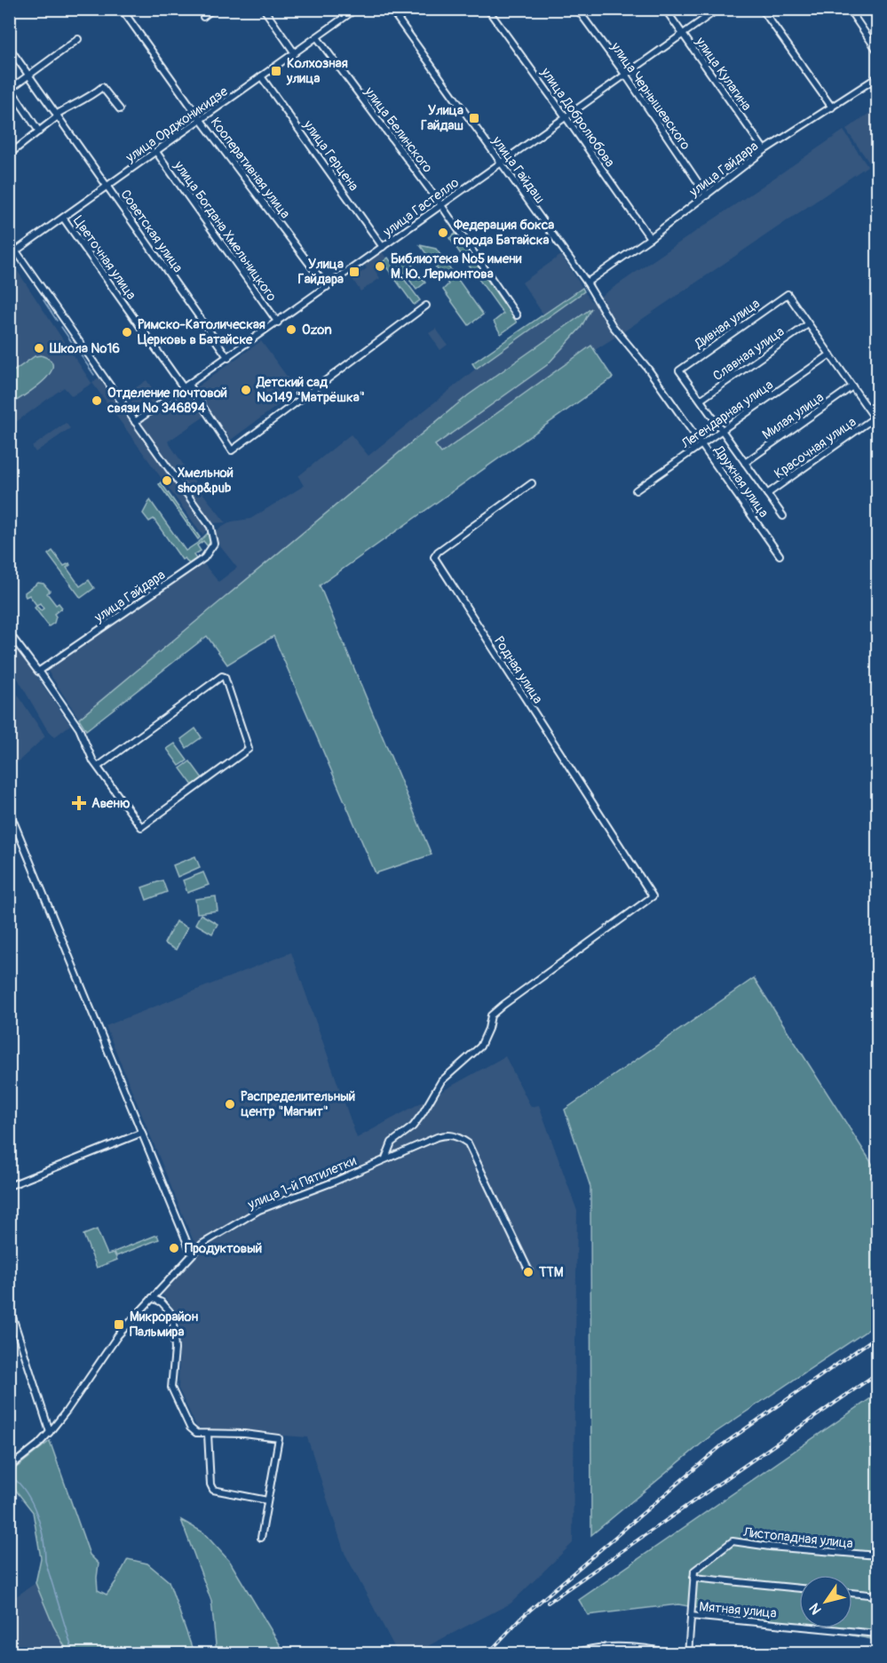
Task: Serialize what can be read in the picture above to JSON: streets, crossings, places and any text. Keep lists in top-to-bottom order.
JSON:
{
  "streets": {
    "street": [
      "улица Кулагина",
      "улица Чернышевского",
      "улица Добролюбова",
      "улица Орджоникидзе",
      "улица Белинского",
      "улица Герцена",
      "Кооперативная улица",
      "улица Гайдара",
      "улица Гайдаш",
      "улица Гастелло",
      "Советская улица",
      "улица Богдана Хмельницкого",
      "Цветочная улица",
      "Дивная улица",
      "Славная улица",
      "Легендарная улица",
      "Милая улица",
      "Красочная улица",
      "Дружная улица",
      "Родная улица",
      "улица 1-й Пятилетки",
      "Листопадная улица",
      "Мятная улица"
    ]
  },
  "crossings": [
    ["улица Кулагина", "улица Гайдара"],
    ["улица Кулагина", "улица Гастелло"],
    ["улица Чернышевского", "улица Гайдара"],
    ["улица Чернышевского", "улица Гастелло"],
    ["улица Добролюбова", "улица Гайдара"],
    ["улица Добролюбова", "улица Гастелло"],
    ["улица Орджоникидзе", "улица Белинского"],
    ["улица Орджоникидзе", "улица Герцена"],
    ["улица Орджоникидзе", "Кооперативная улица"],
    ["улица Орджоникидзе", "Советская улица"],
    ["улица Орджоникидзе", "улица Богдана Хмельницкого"],
    ["улица Орджоникидзе", "Цветочная улица"],
    ["улица Белинского", "улица Гастелло"],
    ["улица Герцена", "улица Гастелло"],
    ["Кооперативная улица", "улица Гастелло"],
    ["улица Гайдара", "улица Гайдаш"],
    ["улица Гайдара", "улица Гастелло"],
    ["улица Гайдаш", "улица Гастелло"],
    ["улица Гайдаш", "Дружная улица"],
    ["улица Гастелло", "Советская улица"],
    ["улица Гастелло", "улица Богдана Хмельницкого"],
    ["улица Гастелло", "Цветочная улица"],
    ["Дивная улица", "Славная улица"],
    ["Дивная улица", "Легендарная улица"],
    ["Дивная улица", "Красочная улица"],
    ["Легендарная улица", "Красочная улица"],
    ["Легендарная улица", "Дружная улица"],
    ["Милая улица", "Красочная улица"],
    ["Родная улица", "улица 1-й Пятилетки"]
  ],
  "places": {
    "transit": [
      "Колхозная улица",
      "Улица Гайдаш",
      "Улица Гайдара",
      "Микрорайон Пальмира"
    ],
    "other": [
      "Федерация бокса города Батайска",
      "Библиотека №5 имени М. Ю. Лермонтова",
      "Ozon",
      "Римско-Католическая Церковь в Батайске",
      "Школа №16",
      "Детский сад №149 \"Матрёшка\"",
      "Отделение почтовой связи № 346894",
      "Хмельной shop&pub",
      "Распределительный центр \"Магнит\"",
      "Продуктовый",
      "ТТМ"
    ],
    "health": ["Авеню"]
  },
  "north": "bottom left"
}
